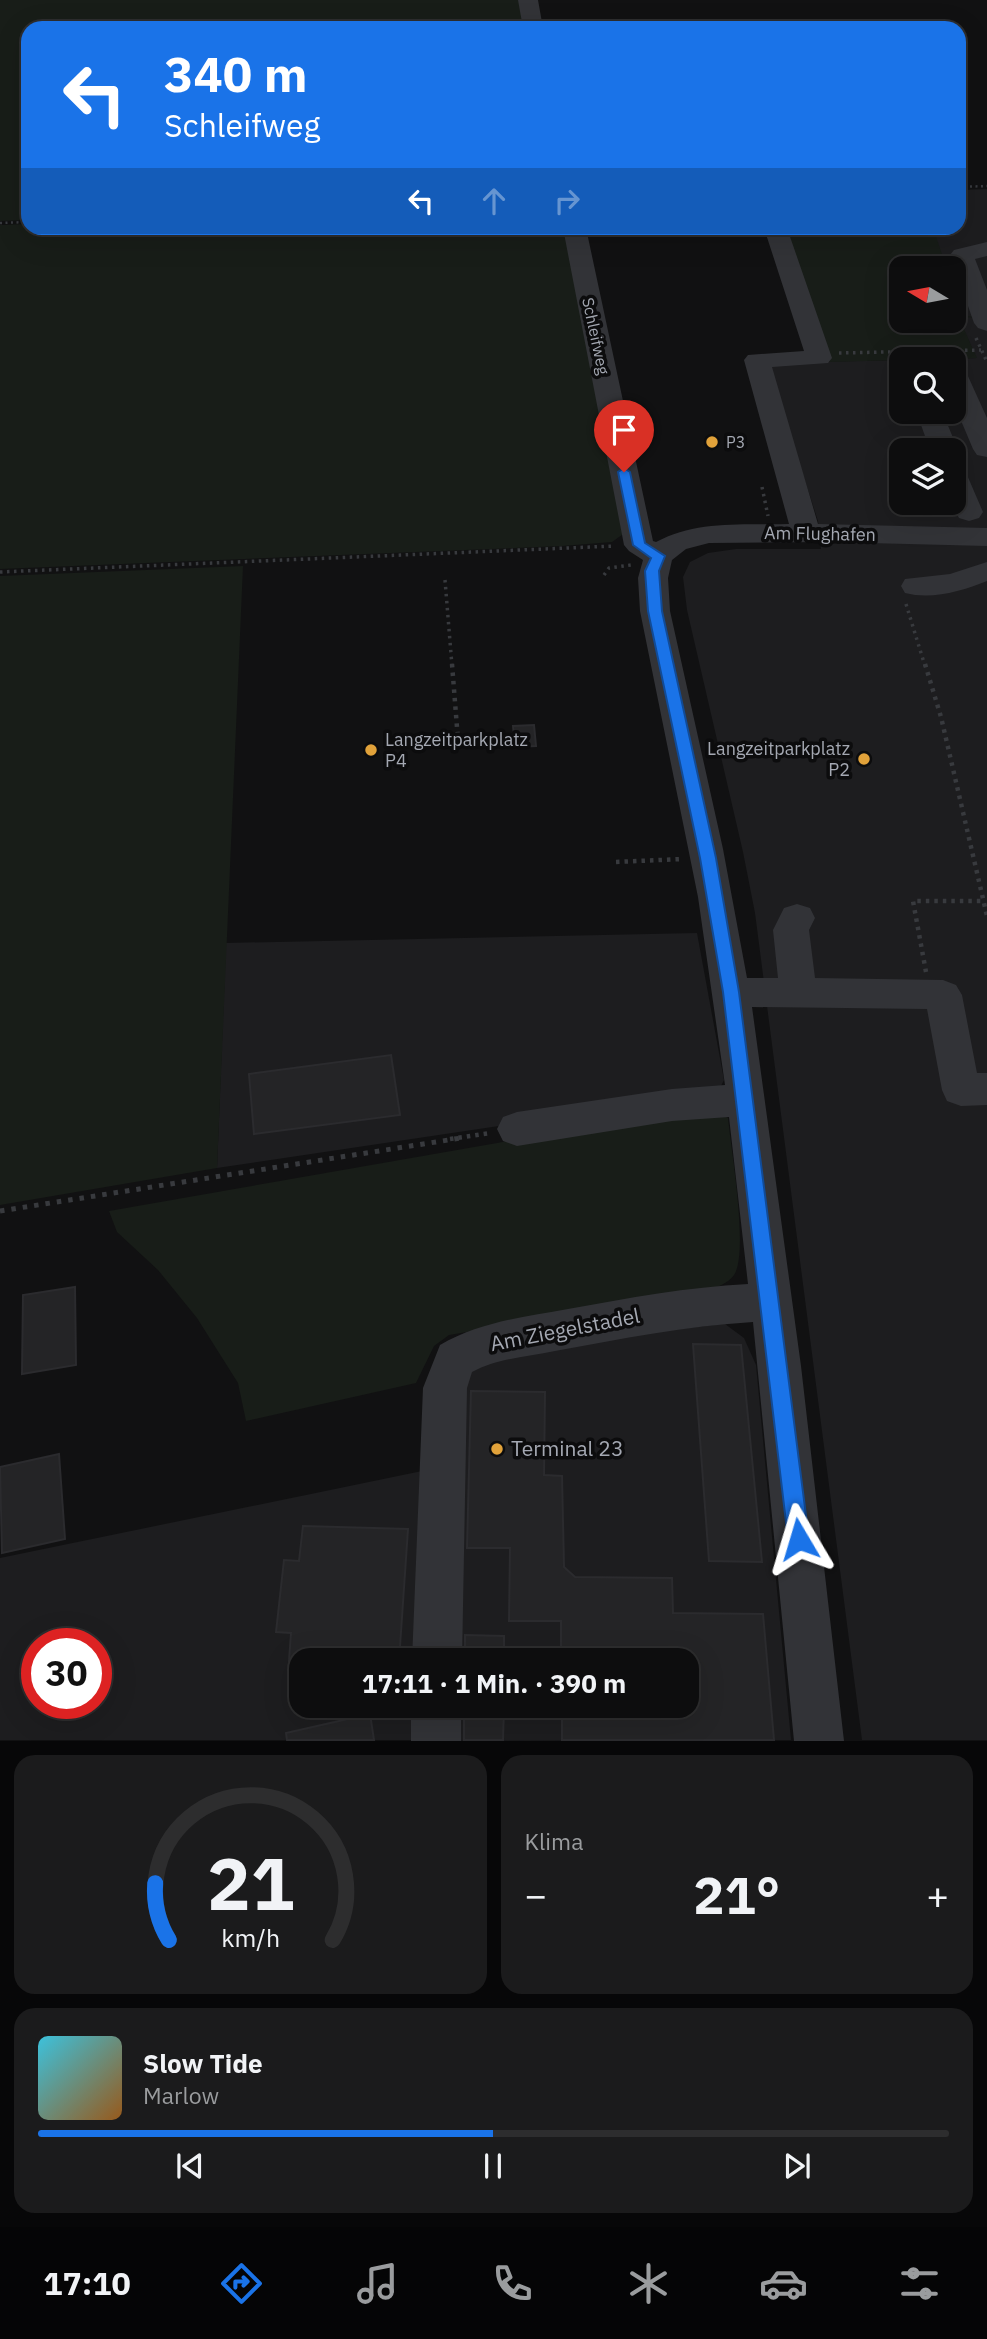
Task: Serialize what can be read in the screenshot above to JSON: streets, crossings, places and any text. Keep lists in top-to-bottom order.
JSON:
{
  "streets": {
    "street": ["Schleifweg", "Am Flughafen", "Am Ziegelstadel"]
  },
  "crossings": [
    ["Schleifweg", "Am Flughafen"]
  ],
  "places": [
    "P3",
    "Langzeitparkplatz P4",
    "Langzeitparkplatz P2",
    "Terminal 23"
  ],
  "north": "left",
  "page": {
    "turn": ["340 m", "Schleifweg"],
    "limit": "30",
    "trip": "17:11 · 1 Min. · 390 m",
    "tile": "Klima",
    "heat": ["−", "21°", "+"],
    "song": ["Slow Tide", "Marlow"],
    "tabs": "17:10",
    "gauge": ["21", "km/h"]
  }
}
